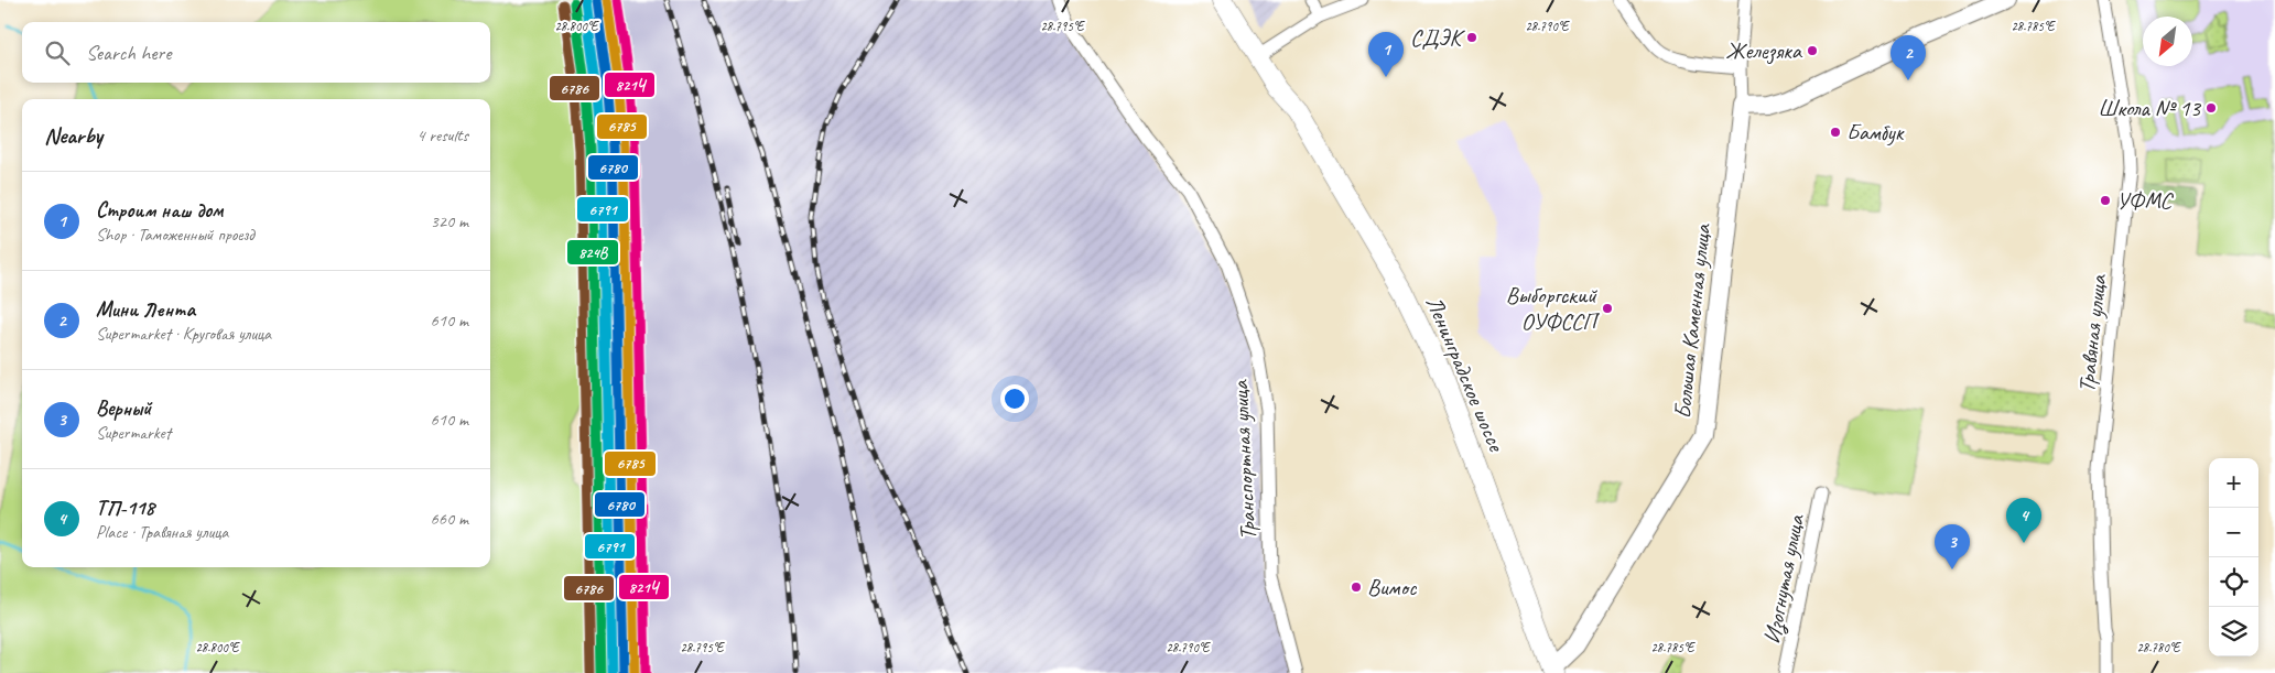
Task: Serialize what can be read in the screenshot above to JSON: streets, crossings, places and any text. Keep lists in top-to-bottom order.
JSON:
{
  "streets": {
    "main road": ["Ленинградское шоссе"],
    "street": [
      "Большая Каменная улица",
      "Травяная улица",
      "Транспортная улица",
      "Изогнутая улица"
    ]
  },
  "crossings": [
    ["Большая Каменная улица", "Ленинградское шоссе"]
  ],
  "places": [
    "СДЭК",
    "Железяка",
    "Школа № 13",
    "Бамбук",
    "УФМС",
    "Выборгский ОУФССП",
    "Вимос"
  ],
  "lines": [
    "transit line 6780",
    "transit line 6785",
    "transit line 821Ч",
    "transit line 6791",
    "transit line 824В",
    "transit line 6786"
  ],
  "north": "bottom left",
  "page": {
    "search": "Search here",
    "pins": [
      "1",
      "2",
      "4",
      "3"
    ],
    "heading": ["Nearby", "4 results"],
    "list": [
      {
        "mark": "1",
        "name": "Строим наш дом",
        "note": "Shop · Таможенный проезд",
        "value": "320 m"
      },
      {
        "mark": "2",
        "name": "Мини Лента",
        "note": "Supermarket · Круговая улица",
        "value": "610 m"
      },
      {
        "mark": "3",
        "name": "Верный",
        "note": "Supermarket",
        "value": "610 m"
      },
      {
        "mark": "4",
        "name": "ТП-118",
        "note": "Place · Травяная улица",
        "value": "660 m"
      }
    ],
    "map_buttons": ["+", "−"]
  },
  "coordinates": [
    "28.800°E",
    "28.795°E",
    "28.790°E",
    "28.785°E",
    "28.780°E"
  ]
}
